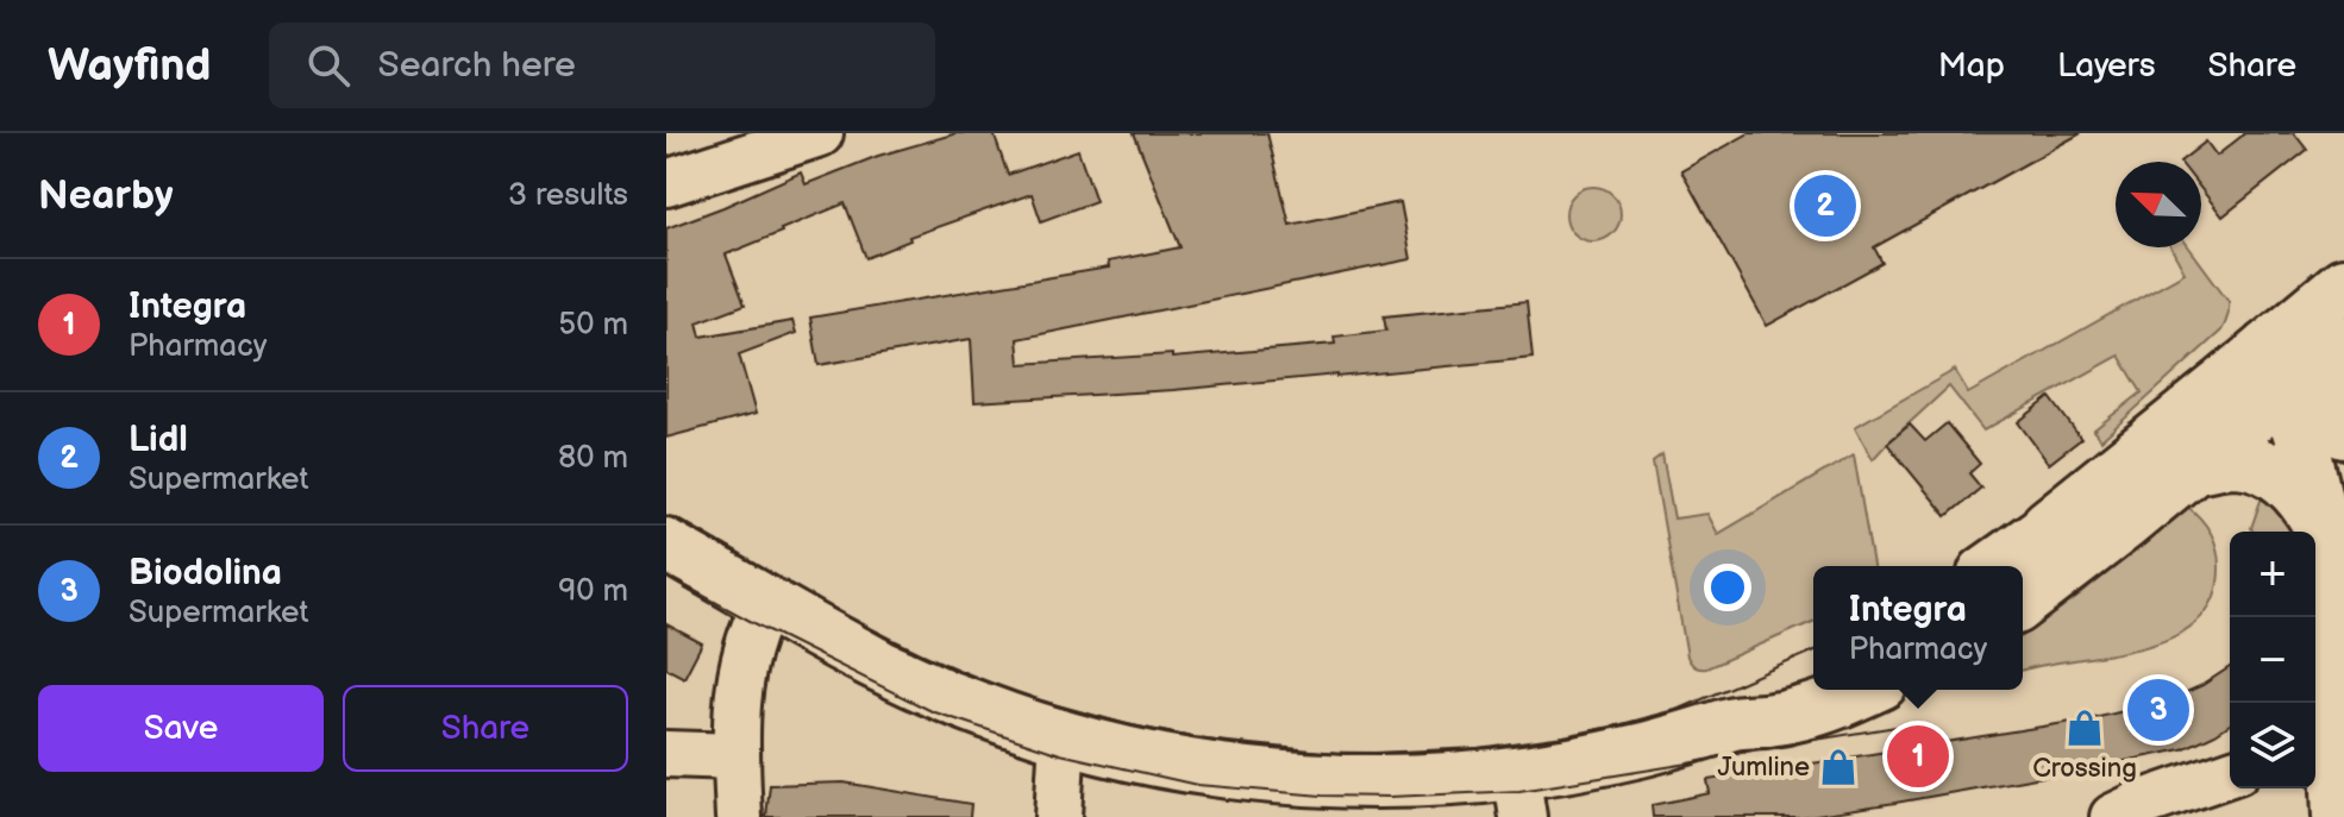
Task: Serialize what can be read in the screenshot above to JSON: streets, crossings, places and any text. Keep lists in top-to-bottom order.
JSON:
{
  "places": {
    "shop": ["Crossing", "Jumline"]
  },
  "north": "top left",
  "page": {
    "header": "Wayfind",
    "search": "Search here",
    "nav": ["Map", "Layers", "Share"],
    "heading": ["Nearby", "3 results"],
    "pins": ["2", "3", "1"],
    "list": [
      {
        "mark": "1",
        "name": "Integra",
        "note": "Pharmacy",
        "value": "50 m"
      },
      {
        "mark": "2",
        "name": "Lidl",
        "note": "Supermarket",
        "value": "80 m"
      },
      {
        "mark": "3",
        "name": "Biodolina",
        "note": "Supermarket",
        "value": "90 m"
      }
    ],
    "map_buttons": ["+", "−"],
    "popup": ["Integra", "Pharmacy"],
    "buttons": ["Save", "Share"]
  }
}
